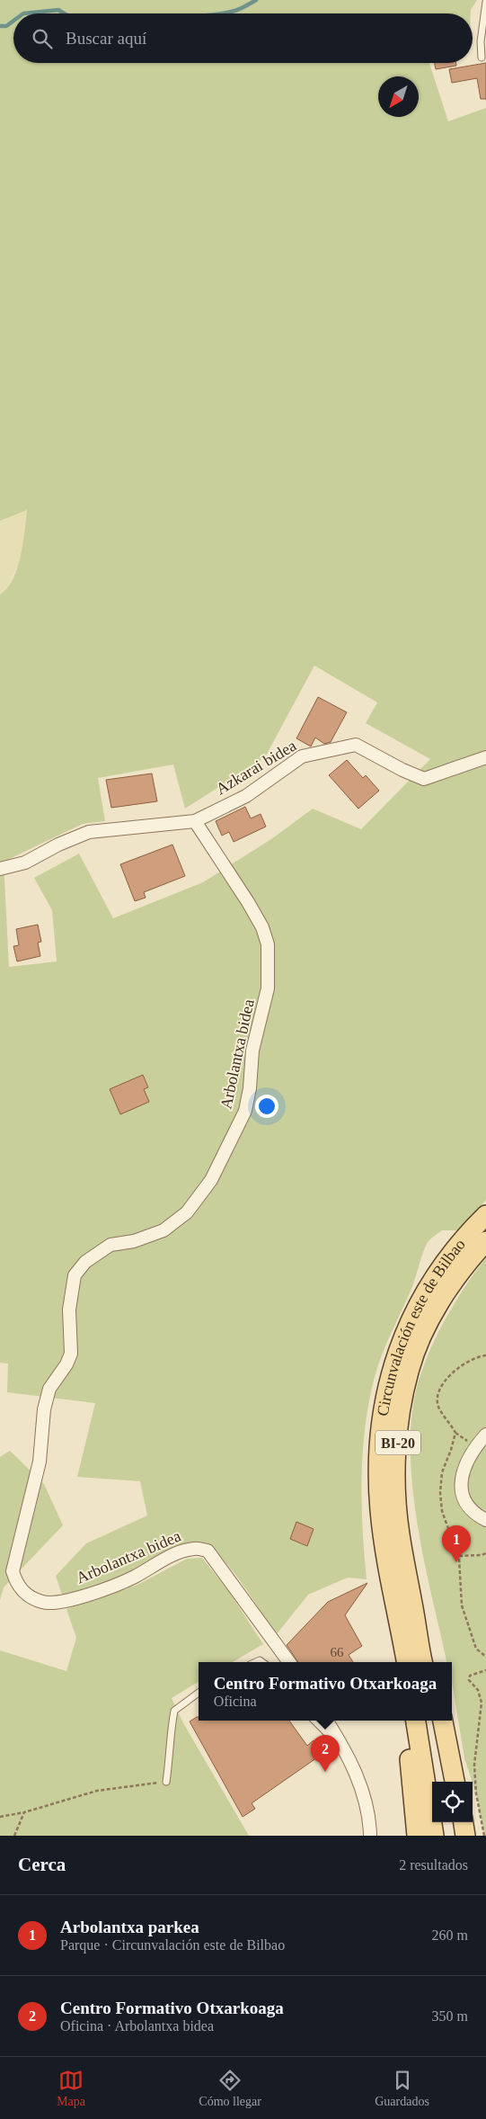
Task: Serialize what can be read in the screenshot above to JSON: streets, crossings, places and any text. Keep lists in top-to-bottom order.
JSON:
{
  "streets": {
    "main road": ["Circunvalación este de Bilbao", "BI-20"],
    "street": ["Azkarai bidea", "Arbolantxa bidea"]
  },
  "crossings": [
    ["Azkarai bidea", "Arbolantxa bidea"]
  ],
  "house_numbers": ["66"],
  "north": "bottom left",
  "page": {
    "search": "Buscar aquí",
    "pins": ["1", "2"],
    "popup": ["Centro Formativo Otxarkoaga", "Oficina"],
    "heading": ["Cerca", "2 resultados"],
    "list": [
      {
        "mark": "1",
        "name": "Arbolantxa parkea",
        "note": "Parque · Circunvalación este de Bilbao",
        "value": "260 m"
      },
      {
        "mark": "2",
        "name": "Centro Formativo Otxarkoaga",
        "note": "Oficina · Arbolantxa bidea",
        "value": "350 m"
      }
    ],
    "nav": ["Mapa", "Cómo llegar", "Guardados"]
  }
}
